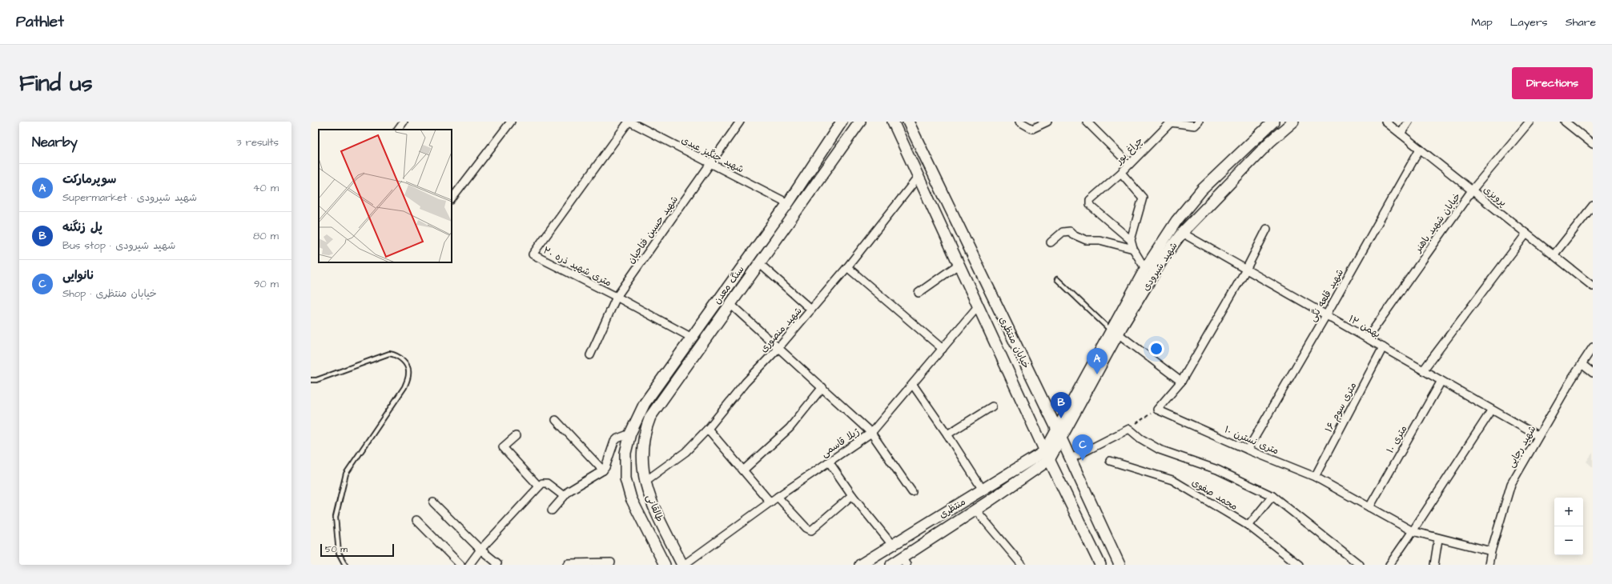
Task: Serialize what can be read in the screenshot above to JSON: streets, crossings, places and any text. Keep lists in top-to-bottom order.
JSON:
{
  "streets": {
    "main road": [
      "شهید شیرودی",
      "سنگ معدن",
      "خیابان منتظری",
      "طالقانی",
      "منتظری"
    ],
    "street": [
      "چراغ پور",
      "شهید چنگیز عبدی",
      "پرویزی",
      "خیابان شهید باهنر",
      "شهید حسین فتاحیان",
      "۲۰ متری شهید ذره",
      "شهید قلعه نگی",
      "۱۲ بهمن",
      "شهید منصوری",
      "۱۶ متری سوم",
      "۱۰ متری",
      "۱۰ متری نسترن",
      "ژیلا قاسمی",
      "شهید رجایی",
      "محمد صفوی"
    ]
  },
  "crossings": [
    ["شهید چنگیز عبدی", "شهید حسین فتاحیان"],
    ["شهید چنگیز عبدی", "۲۰ متری شهید ذره"],
    ["شهید چنگیز عبدی", "سنگ معدن"],
    ["پرویزی", "خیابان شهید باهنر"],
    ["پرویزی", "شهید قلعه نگی"],
    ["خیابان شهید باهنر", "۱۲ بهمن"],
    ["شهید حسین فتاحیان", "۲۰ متری شهید ذره"],
    ["۲۰ متری شهید ذره", "سنگ معدن"],
    ["شهید شیرودی", "۱۲ بهمن"],
    ["شهید شیرودی", "خیابان منتظری"],
    ["شهید شیرودی", "منتظری"],
    ["سنگ معدن", "طالقانی"],
    ["شهید قلعه نگی", "۱۲ بهمن"],
    ["شهید قلعه نگی", "۱۰ متری نسترن"],
    ["۱۲ بهمن", "۱۶ متری سوم"],
    ["۱۲ بهمن", "۱۰ متری"],
    ["۱۲ بهمن", "شهید رجایی"],
    ["شهید منصوری", "خیابان منتظری"],
    ["شهید منصوری", "طالقانی"],
    ["خیابان منتظری", "ژیلا قاسمی"],
    ["خیابان منتظری", "منتظری"],
    ["۱۶ متری سوم", "۱۰ متری نسترن"],
    ["۱۰ متری", "۱۰ متری نسترن"],
    ["۱۰ متری نسترن", "شهید رجایی"],
    ["ژیلا قاسمی", "طالقانی"]
  ],
  "scale_bar": "50 m",
  "page": {
    "header": "Pathlet",
    "nav": ["Map", "Layers", "Share"],
    "buttons": "Directions",
    "title": "Find us",
    "heading": ["Nearby", "3 results"],
    "list": [
      {
        "mark": "A",
        "name": "سوپرمارکت",
        "note": "Supermarket · شهید شیرودی",
        "value": "40 m"
      },
      {
        "mark": "B",
        "name": "پل زنگنه",
        "note": "Bus stop · شهید شیرودی",
        "value": "80 m"
      },
      {
        "mark": "C",
        "name": "نانوایی",
        "note": "Shop · خیابان منتظری",
        "value": "90 m"
      }
    ],
    "pins": ["A", "B", "C"],
    "map_buttons": ["+", "−"],
    "scale": "50 m"
  }
}
